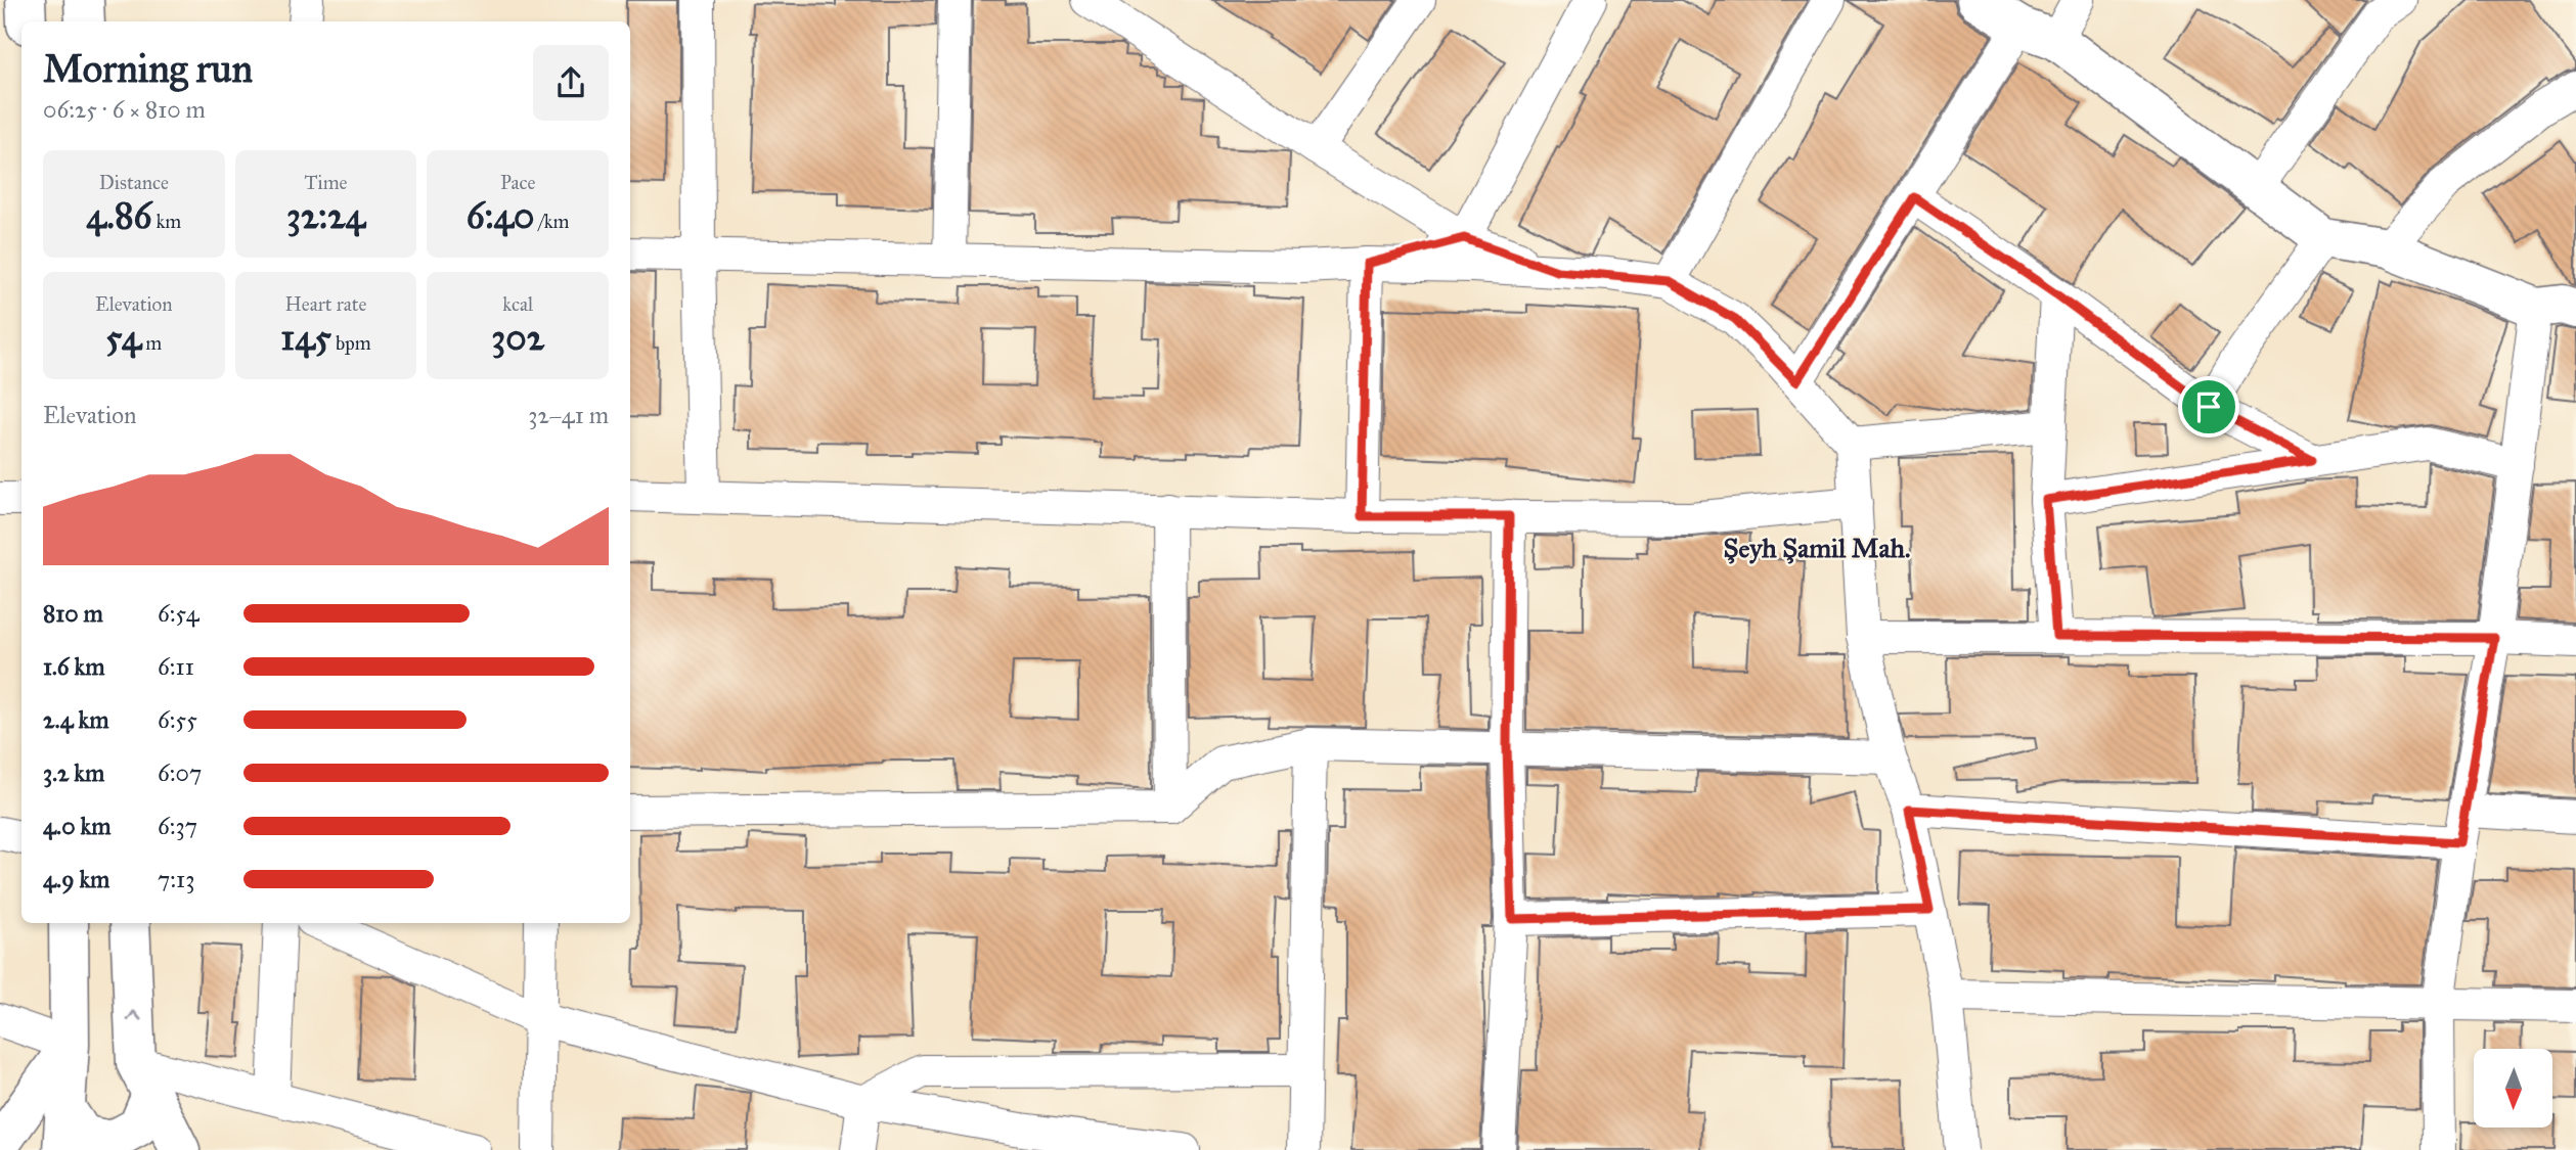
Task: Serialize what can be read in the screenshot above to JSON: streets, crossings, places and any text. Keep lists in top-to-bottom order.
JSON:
{
  "districts": ["Şeyh Şamil Mah."],
  "north": "bottom",
  "page": {
    "heading": ["Morning run", "06:25 · 6 × 810 m"],
    "stats": [
      ["Distance", "4.86 km"],
      ["Time", "32:24"],
      ["Pace", "6:40 /km"],
      ["Elevation", "54 m"],
      ["Heart rate", "145 bpm"],
      ["kcal", "302"]
    ],
    "chart": ["Elevation", "32–41 m"],
    "list": [
      {
        "name": "810 m",
        "note": "6:54"
      },
      {
        "name": "1.6 km",
        "note": "6:11"
      },
      {
        "name": "2.4 km",
        "note": "6:55"
      },
      {
        "name": "3.2 km",
        "note": "6:07"
      },
      {
        "name": "4.0 km",
        "note": "6:37"
      },
      {
        "name": "4.9 km",
        "note": "7:13"
      }
    ]
  }
}
